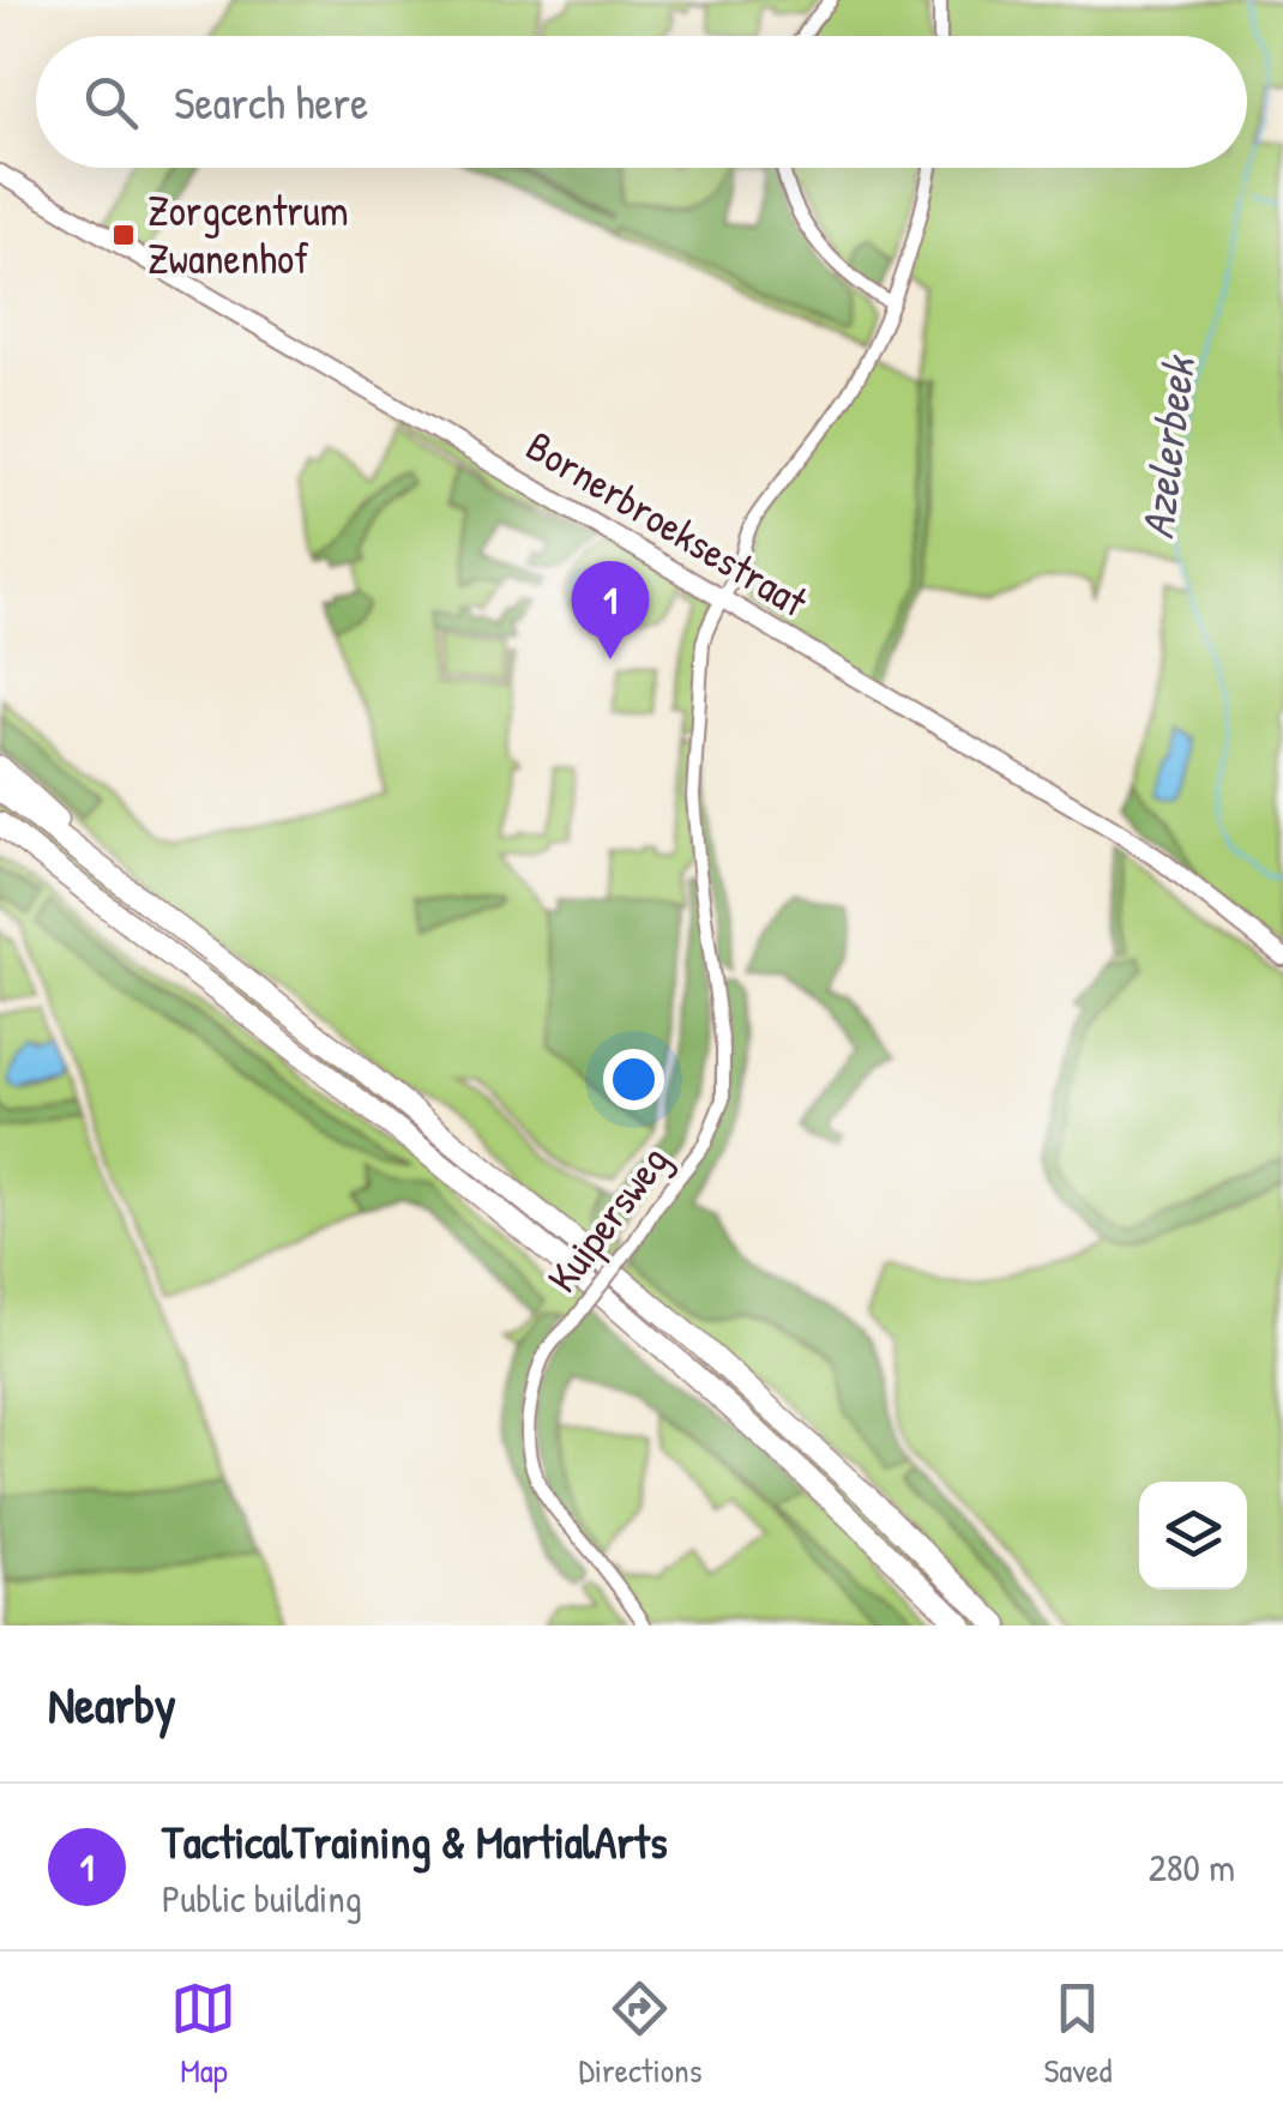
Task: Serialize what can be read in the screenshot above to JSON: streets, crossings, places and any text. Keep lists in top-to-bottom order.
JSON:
{
  "streets": {
    "main road": ["Bornerbroeksestraat"],
    "street": ["Kuipersweg"]
  },
  "crossings": [
    ["Bornerbroeksestraat", "Kuipersweg"]
  ],
  "water": ["Azelerbeek"],
  "places": {
    "transit": ["Zorgcentrum Zwanenhof"]
  },
  "page": {
    "search": "Search here",
    "pins": "1",
    "heading": "Nearby",
    "list": [
      {
        "mark": "1",
        "name": "TacticalTraining & MartialArts",
        "note": "Public building",
        "value": "280 m"
      }
    ],
    "nav": ["Map", "Directions", "Saved"]
  }
}
